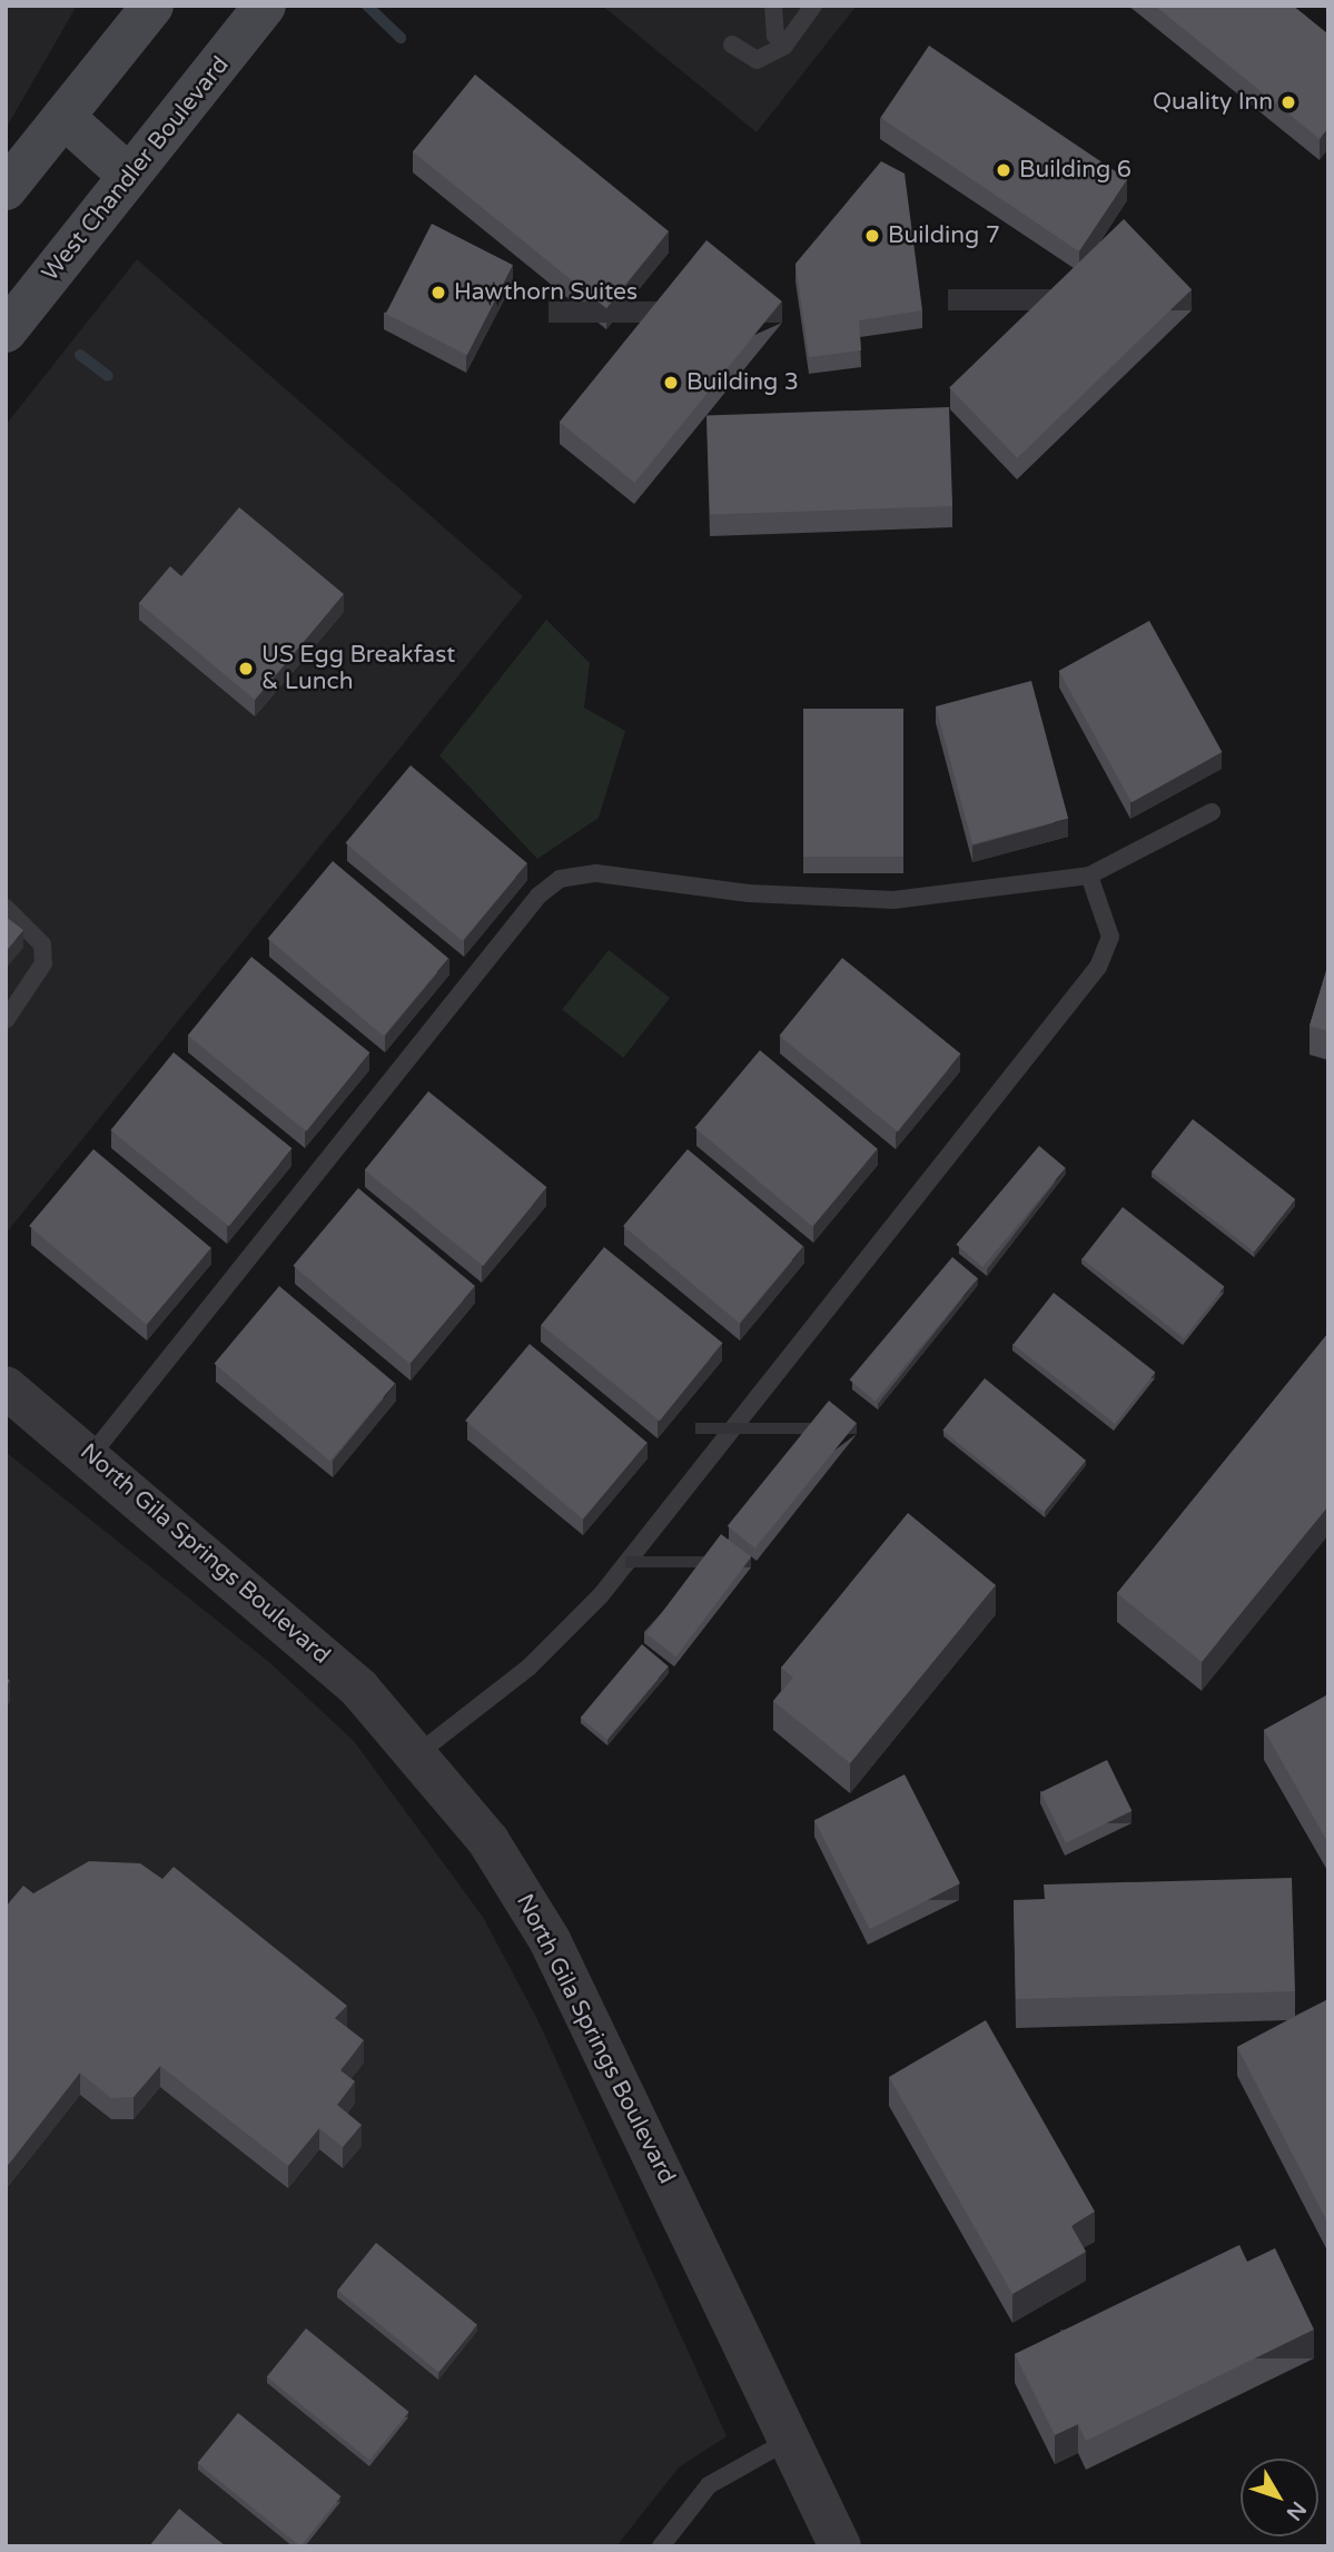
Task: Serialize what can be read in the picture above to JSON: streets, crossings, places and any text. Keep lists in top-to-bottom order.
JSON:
{
  "streets": {
    "main road": ["West Chandler Boulevard"],
    "street": ["North Gila Springs Boulevard"]
  },
  "places": [
    "Quality Inn",
    "Building 6",
    "Building 7",
    "Hawthorn Suites",
    "Building 3",
    "US Egg Breakfast & Lunch"
  ],
  "north": "bottom right"
}
